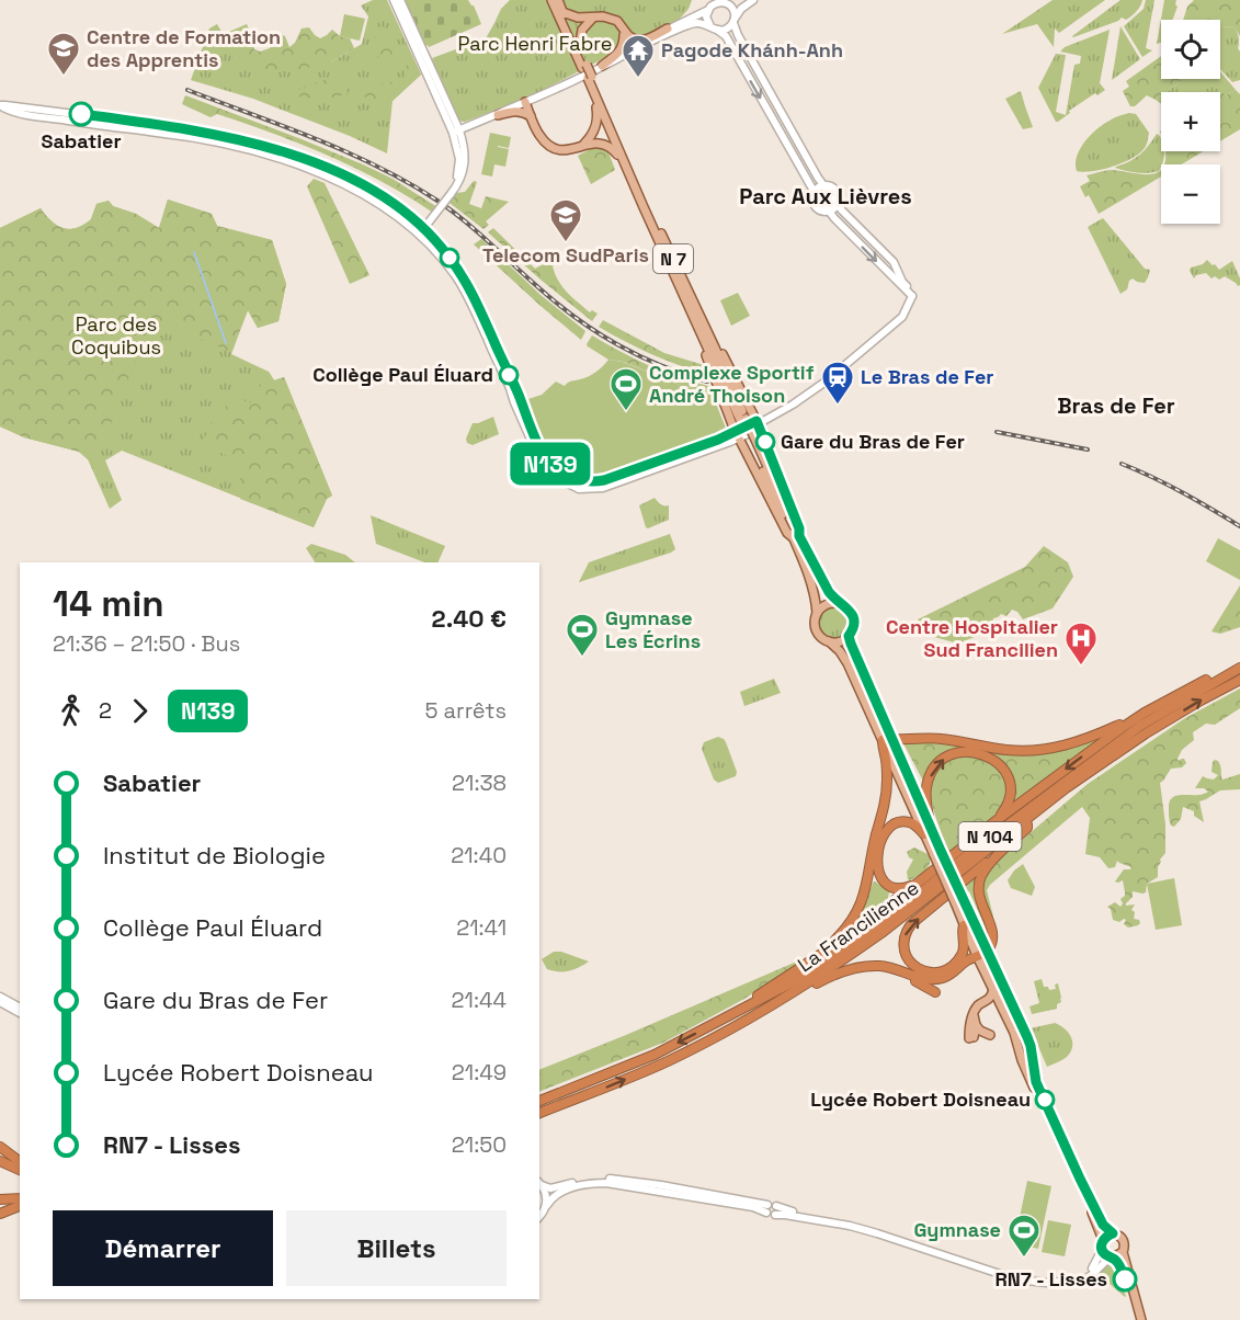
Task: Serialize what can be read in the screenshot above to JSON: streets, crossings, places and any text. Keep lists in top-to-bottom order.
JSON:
{
  "streets": {
    "highway": ["N 104", "La Francilienne"],
    "main road": ["N 7"]
  },
  "districts": ["Parc Aux Lièvres", "Bras de Fer"],
  "parks": ["Parc Henri Fabre", "Parc des Coquibus"],
  "places": {
    "school or university": ["Centre de Formation des Apprentis", "Telecom SudParis"],
    "temple": ["Pagode Khánh-Anh"],
    "other": [
      "Sabatier",
      "Collège Paul Éluard",
      "Gare du Bras de Fer",
      "Lycée Robert Doisneau",
      "RN7 - Lisses"
    ],
    "station": ["Le Bras de Fer"],
    "sports": ["Complexe Sportif André Thoison", "Gymnase Les Écrins", "Gymnase"],
    "hospital": ["Centre Hospitalier Sud Francilien"]
  },
  "lines": ["bus line N139"],
  "page": {
    "on_map": "N139",
    "map_buttons": ["+", "−"],
    "heading": ["14 min", "21:36 – 21:50 · Bus", "2.40 €"],
    "legs": ["2", "N139", "5 arrêts"],
    "list": [
      {
        "name": "Sabatier",
        "value": "21:38"
      },
      {
        "name": "Institut de Biologie",
        "value": "21:40"
      },
      {
        "name": "Collège Paul Éluard",
        "value": "21:41"
      },
      {
        "name": "Gare du Bras de Fer",
        "value": "21:44"
      },
      {
        "name": "Lycée Robert Doisneau",
        "value": "21:49"
      },
      {
        "name": "RN7 - Lisses",
        "value": "21:50"
      }
    ],
    "buttons": ["Démarrer", "Billets"]
  }
}
